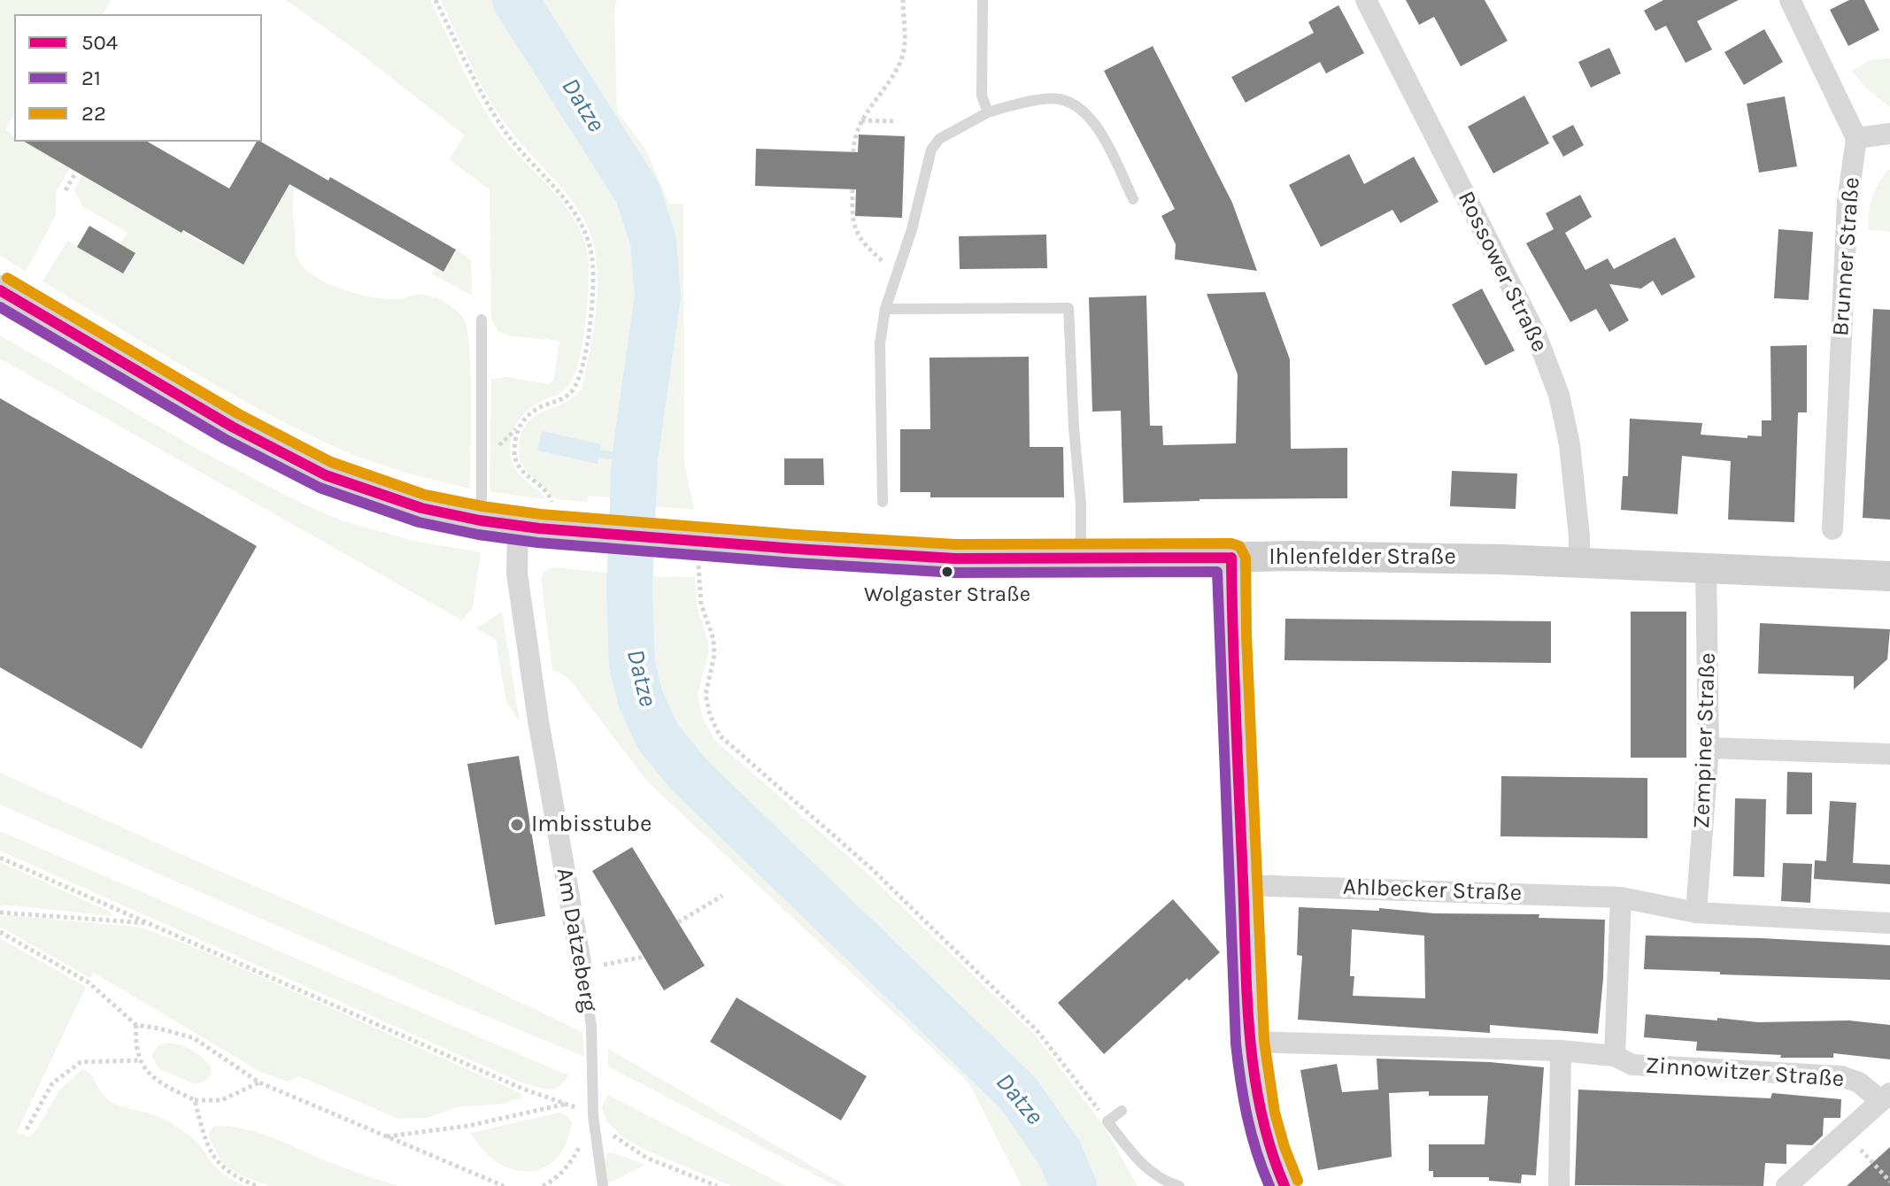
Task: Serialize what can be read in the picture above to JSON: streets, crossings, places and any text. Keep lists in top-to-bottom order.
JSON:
{
  "streets": {
    "main road": ["Ihlenfelder Straße"],
    "street": [
      "Brunner Straße",
      "Rossower Straße",
      "Zempiner Straße",
      "Ahlbecker Straße",
      "Am Datzeberg",
      "Zinnowitzer Straße"
    ]
  },
  "crossings": [
    ["Rossower Straße", "Ihlenfelder Straße"],
    ["Ihlenfelder Straße", "Zempiner Straße"],
    ["Ihlenfelder Straße", "Am Datzeberg"],
    ["Zempiner Straße", "Ahlbecker Straße"]
  ],
  "water": ["Datze"],
  "places": ["Wolgaster Straße", "Imbisstube"],
  "lines": ["transit line 22", "transit line 504", "transit line 21"],
  "legend": ["504", "21", "22"]
}
